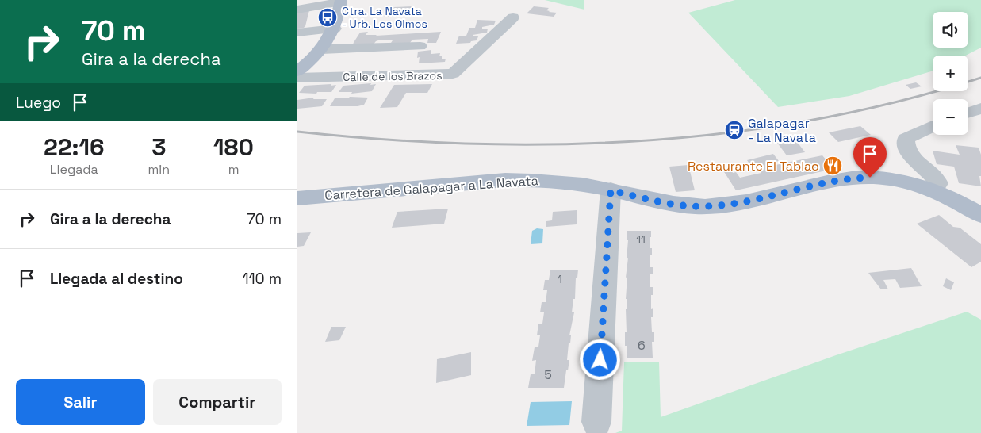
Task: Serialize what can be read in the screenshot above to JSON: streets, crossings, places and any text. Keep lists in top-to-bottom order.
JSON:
{
  "streets": {
    "main road": ["Carretera de Galapagar a La Navata"],
    "street": ["Calle de los Brazos"]
  },
  "places": {
    "bus stop": ["Ctra. La Navata - Urb. Los Olmos"],
    "station": ["Galapagar - La Navata"],
    "restaurant": ["Restaurante El Tablao"]
  },
  "house_numbers": [
    "11",
    "1",
    "6",
    "5"
  ],
  "page": {
    "turn": ["70 m", "Gira a la derecha"],
    "map_buttons": ["+", "−"],
    "then": "Luego",
    "eta": [
      "22:16",
      "Llegada",
      "3",
      "min",
      "180",
      "m"
    ],
    "list": [
      {
        "name": "Gira a la derecha",
        "value": "70 m"
      },
      {
        "name": "Llegada al destino",
        "value": "110 m"
      }
    ],
    "buttons": ["Salir", "Compartir"]
  }
}
